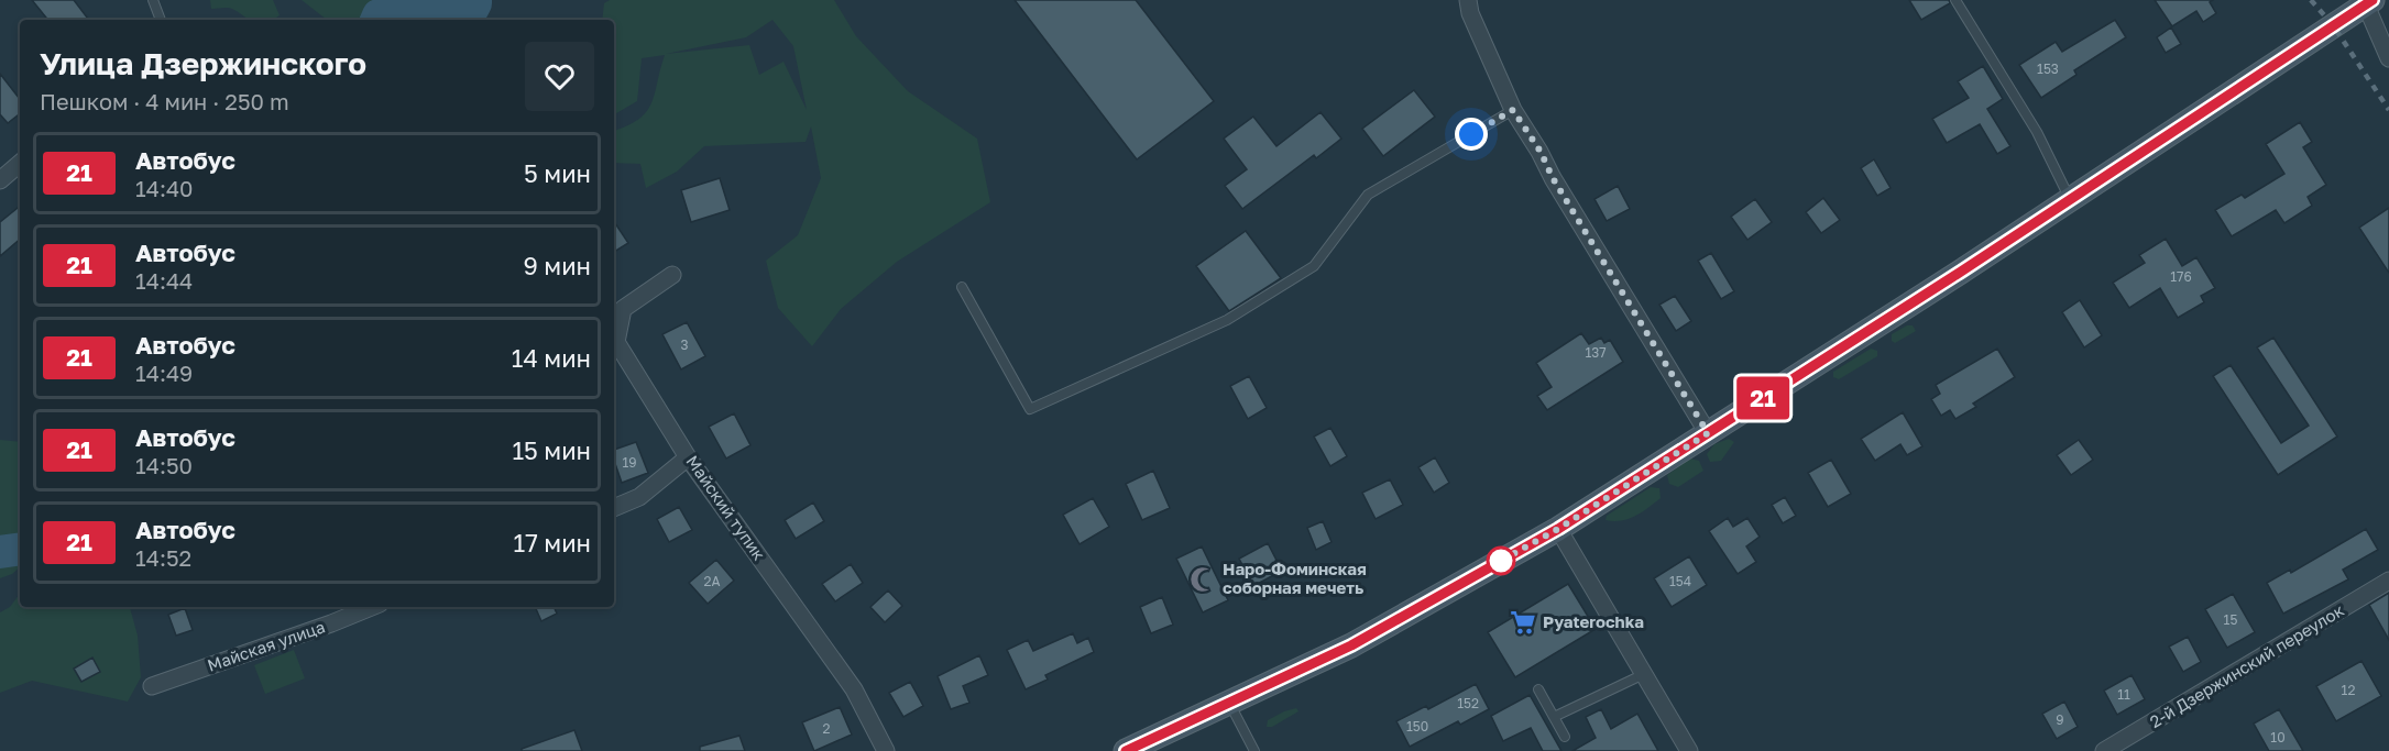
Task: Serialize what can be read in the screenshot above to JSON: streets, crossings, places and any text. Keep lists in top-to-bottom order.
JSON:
{
  "streets": {
    "street": ["Майский тупик", "Майская улица", "2-й Дзержинский переулок"]
  },
  "places": {
    "mosque": ["Наро-Фоминская соборная мечеть"],
    "supermarket": ["Pyaterochka"]
  },
  "lines": ["bus line 21"],
  "house_numbers": [
    "153",
    "176",
    "3",
    "137",
    "19",
    "2А",
    "154",
    "15",
    "12",
    "11",
    "152",
    "9",
    "150",
    "2",
    "10"
  ],
  "page": {
    "on_map": "21",
    "heading": ["Улица Дзержинского", "Пешком · 4 мин · 250 m"],
    "list": [
      {
        "mark": "21",
        "name": "Автобус",
        "note": "14:40",
        "value": "5 мин"
      },
      {
        "mark": "21",
        "name": "Автобус",
        "note": "14:44",
        "value": "9 мин"
      },
      {
        "mark": "21",
        "name": "Автобус",
        "note": "14:49",
        "value": "14 мин"
      },
      {
        "mark": "21",
        "name": "Автобус",
        "note": "14:50",
        "value": "15 мин"
      },
      {
        "mark": "21",
        "name": "Автобус",
        "note": "14:52",
        "value": "17 мин"
      }
    ]
  }
}
